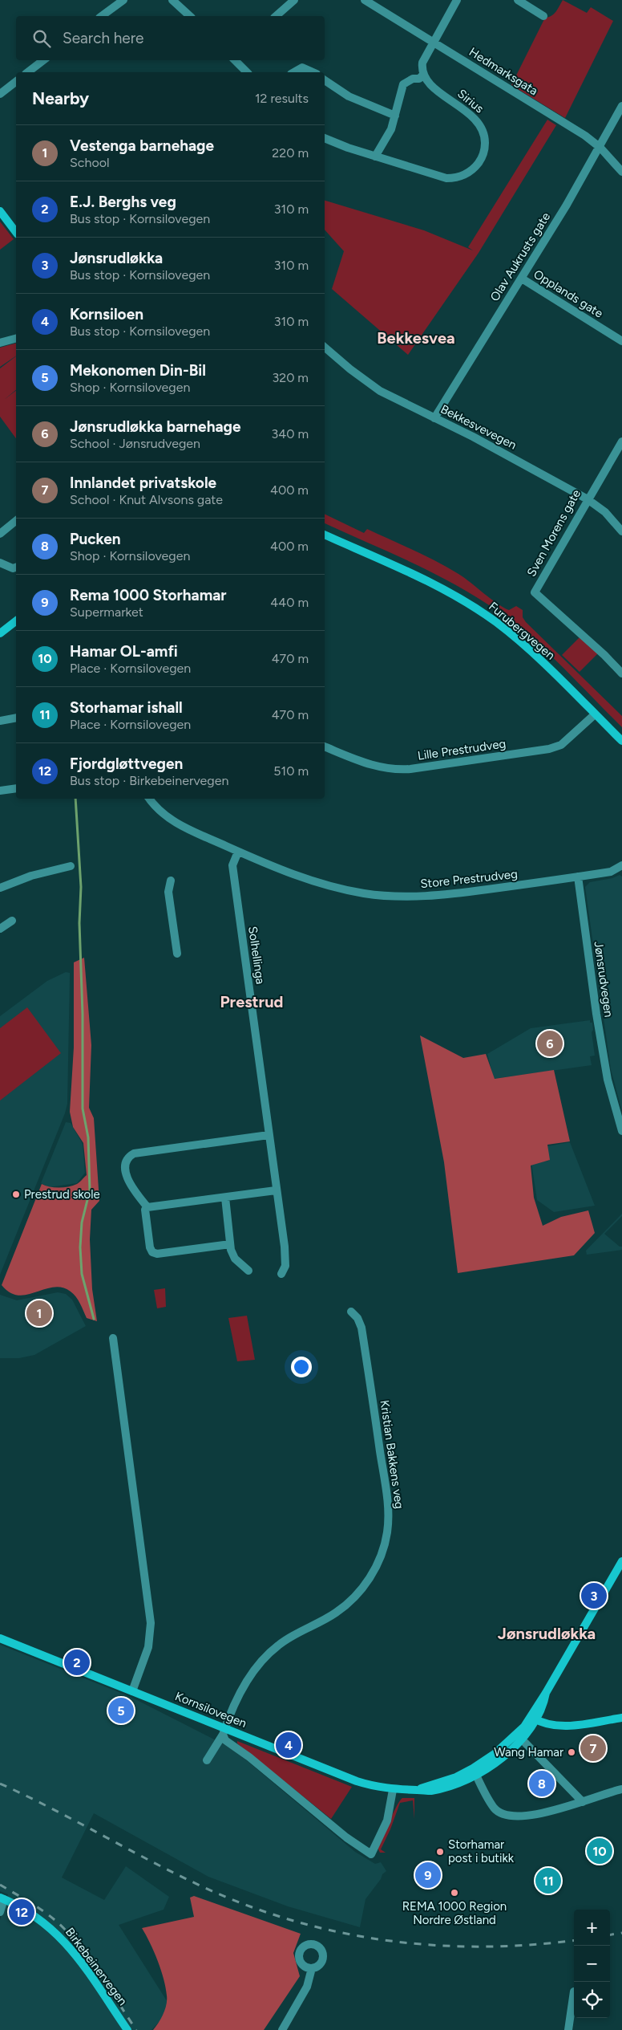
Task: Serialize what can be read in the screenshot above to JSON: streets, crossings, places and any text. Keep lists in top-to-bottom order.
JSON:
{
  "streets": {
    "main road": ["Furubergvegen", "Kornsilovegen", "Birkebeinervegen"],
    "street": [
      "Hedmarksgata",
      "Sirius",
      "Olav Aukrusts gate",
      "Opplands gate",
      "Bekkesvevegen",
      "Sven Morens gate",
      "Lille Prestrudveg",
      "Store Prestrudveg",
      "Solhellinga",
      "Jønsrudvegen",
      "Kristian Bakkens veg"
    ]
  },
  "crossings": [
    ["Hedmarksgata", "Olav Aukrusts gate"],
    ["Olav Aukrusts gate", "Opplands gate"],
    ["Olav Aukrusts gate", "Bekkesvevegen"],
    ["Bekkesvevegen", "Sven Morens gate"],
    ["Furubergvegen", "Lille Prestrudveg"],
    ["Store Prestrudveg", "Solhellinga"],
    ["Store Prestrudveg", "Jønsrudvegen"],
    ["Kristian Bakkens veg", "Kornsilovegen"]
  ],
  "districts": ["Bekkesvea", "Prestrud", "Jønsrudløkka"],
  "places": [
    "Prestrud skole",
    "Wang Hamar",
    "Storhamar post i butikk",
    "REMA 1000 Region Nordre Østland"
  ],
  "page": {
    "search": "Search here",
    "heading": ["Nearby", "12 results"],
    "list": [
      {
        "mark": "1",
        "name": "Vestenga barnehage",
        "note": "School",
        "value": "220 m"
      },
      {
        "mark": "2",
        "name": "E.J. Berghs veg",
        "note": "Bus stop · Kornsilovegen",
        "value": "310 m"
      },
      {
        "mark": "3",
        "name": "Jønsrudløkka",
        "note": "Bus stop · Kornsilovegen",
        "value": "310 m"
      },
      {
        "mark": "4",
        "name": "Kornsiloen",
        "note": "Bus stop · Kornsilovegen",
        "value": "310 m"
      },
      {
        "mark": "5",
        "name": "Mekonomen Din-Bil",
        "note": "Shop · Kornsilovegen",
        "value": "320 m"
      },
      {
        "mark": "6",
        "name": "Jønsrudløkka barnehage",
        "note": "School · Jønsrudvegen",
        "value": "340 m"
      },
      {
        "mark": "7",
        "name": "Innlandet privatskole",
        "note": "School · Knut Alvsons gate",
        "value": "400 m"
      },
      {
        "mark": "8",
        "name": "Pucken",
        "note": "Shop · Kornsilovegen",
        "value": "400 m"
      },
      {
        "mark": "9",
        "name": "Rema 1000 Storhamar",
        "note": "Supermarket",
        "value": "440 m"
      },
      {
        "mark": "10",
        "name": "Hamar OL-amfi",
        "note": "Place · Kornsilovegen",
        "value": "470 m"
      },
      {
        "mark": "11",
        "name": "Storhamar ishall",
        "note": "Place · Kornsilovegen",
        "value": "470 m"
      },
      {
        "mark": "12",
        "name": "Fjordgløttvegen",
        "note": "Bus stop · Birkebeinervegen",
        "value": "510 m"
      }
    ],
    "pins": [
      "6",
      "1",
      "3",
      "2",
      "5",
      "4",
      "7",
      "8",
      "10",
      "9",
      "11",
      "12"
    ],
    "map_buttons": ["+", "−"]
  }
}
